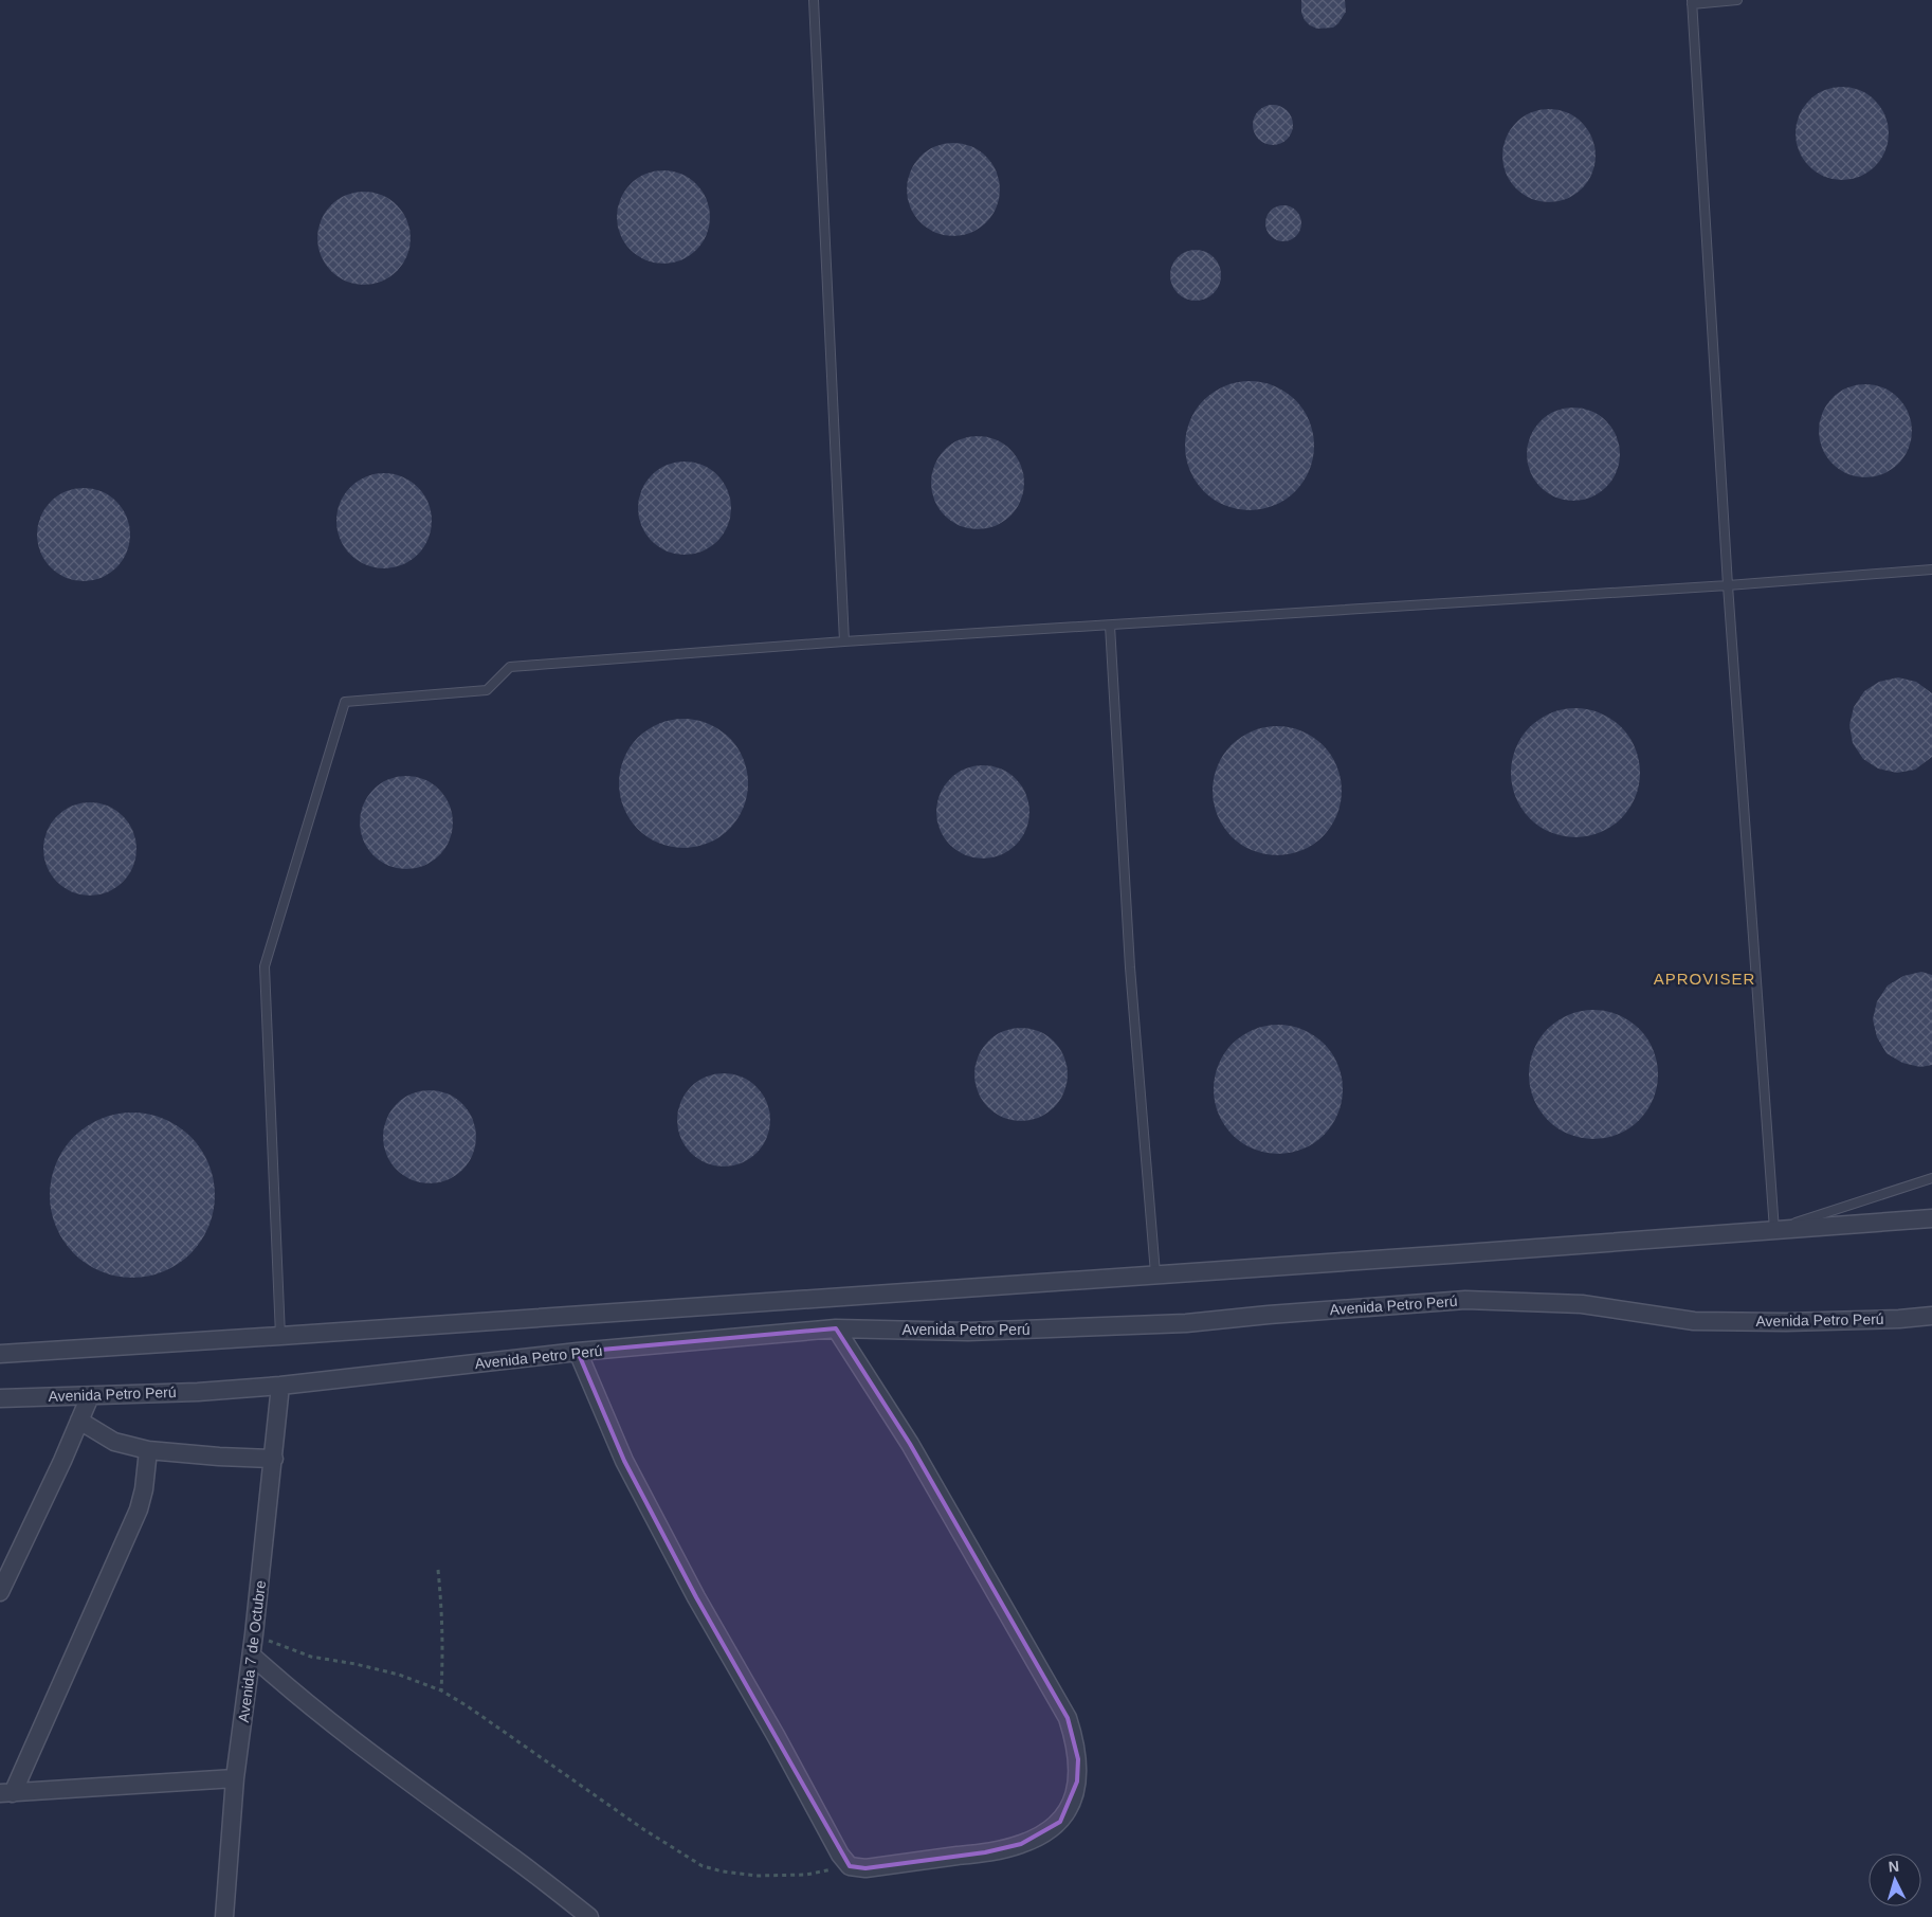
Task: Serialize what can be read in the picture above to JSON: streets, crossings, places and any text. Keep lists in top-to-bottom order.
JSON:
{
  "streets": {
    "street": ["Avenida Petro Perú", "Avenida 7 de Octubre"]
  },
  "crossings": [
    ["Avenida Petro Perú", "Avenida 7 de Octubre"]
  ],
  "districts": ["APROVISER"],
  "north": "top"
}
